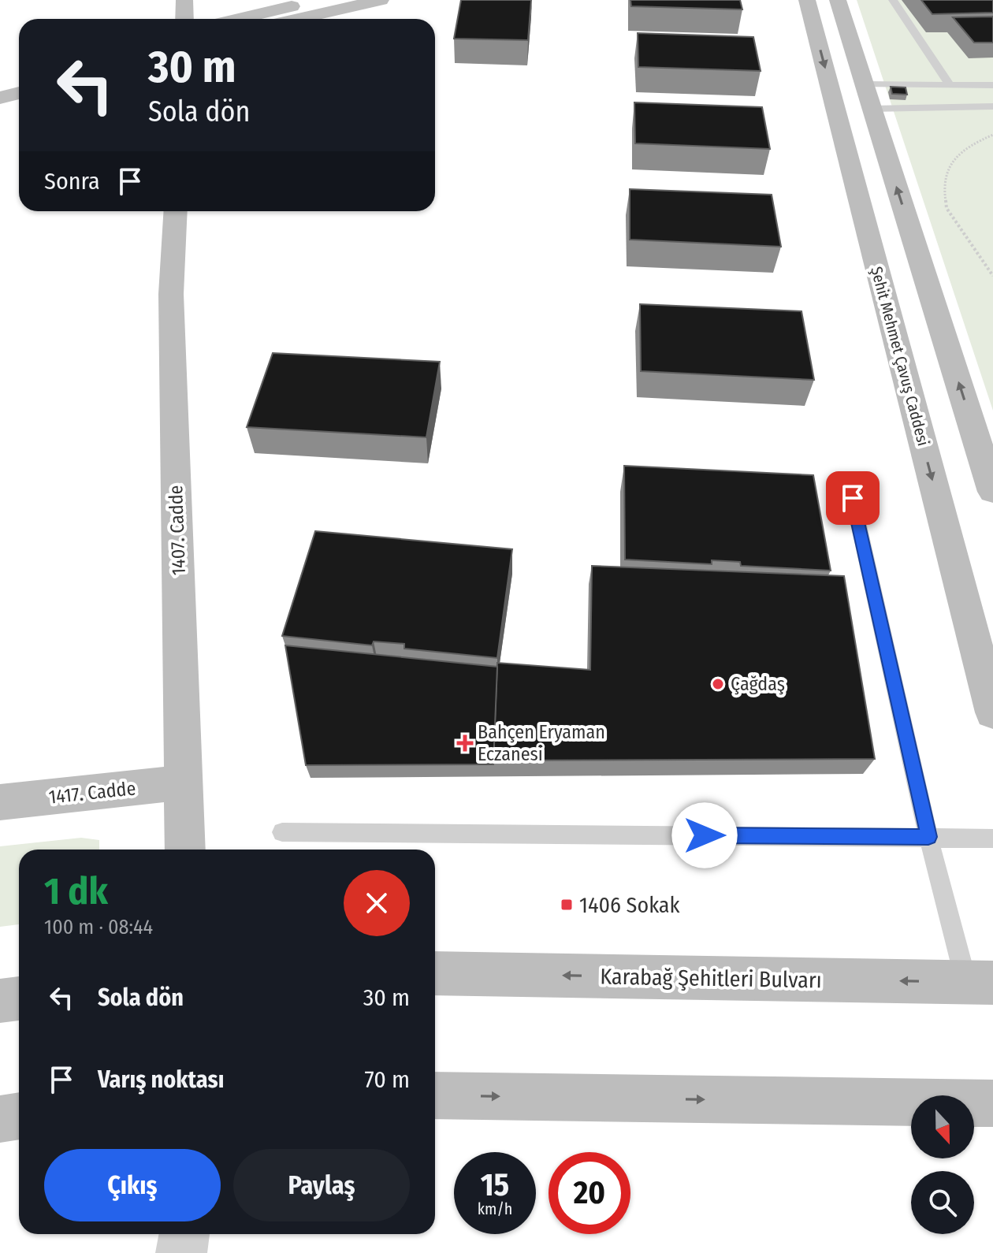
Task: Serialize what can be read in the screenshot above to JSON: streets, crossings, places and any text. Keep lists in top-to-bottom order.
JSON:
{
  "streets": {
    "main road": [
      "Şehit Mehmet Çavuş Caddesi",
      "1407. Cadde",
      "1417. Cadde",
      "Karabağ Şehitleri Bulvarı"
    ]
  },
  "crossings": [
    ["1407. Cadde", "1417. Cadde"]
  ],
  "places": {
    "other": ["Çağdaş"],
    "health": ["Bahçen Eryaman Eczanesi"],
    "transit": ["1406 Sokak"]
  },
  "north": "bottom",
  "page": {
    "turn": ["30 m", "Sola dön"],
    "then": "Sonra",
    "heading": ["1 dk", "100 m · 08:44"],
    "list": [
      {
        "name": "Sola dön",
        "value": "30 m"
      },
      {
        "name": "Varış noktası",
        "value": "70 m"
      }
    ],
    "buttons": ["Çıkış", "Paylaş"],
    "speed": "15 km/h",
    "limit": "20"
  }
}
